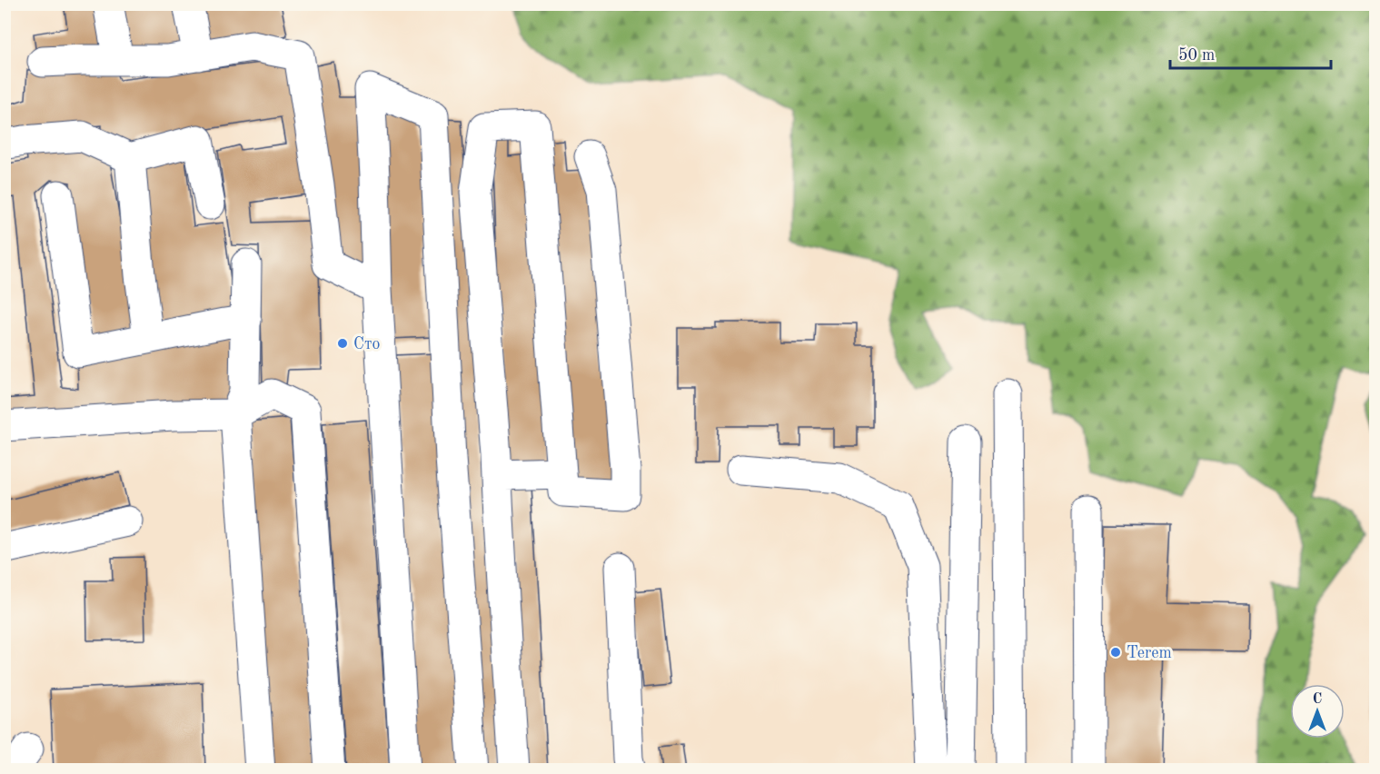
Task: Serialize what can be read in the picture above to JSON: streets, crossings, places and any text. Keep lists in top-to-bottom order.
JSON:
{
  "places": ["Сто", "Terem"],
  "scale_bar": "50 m",
  "north": "top"
}
